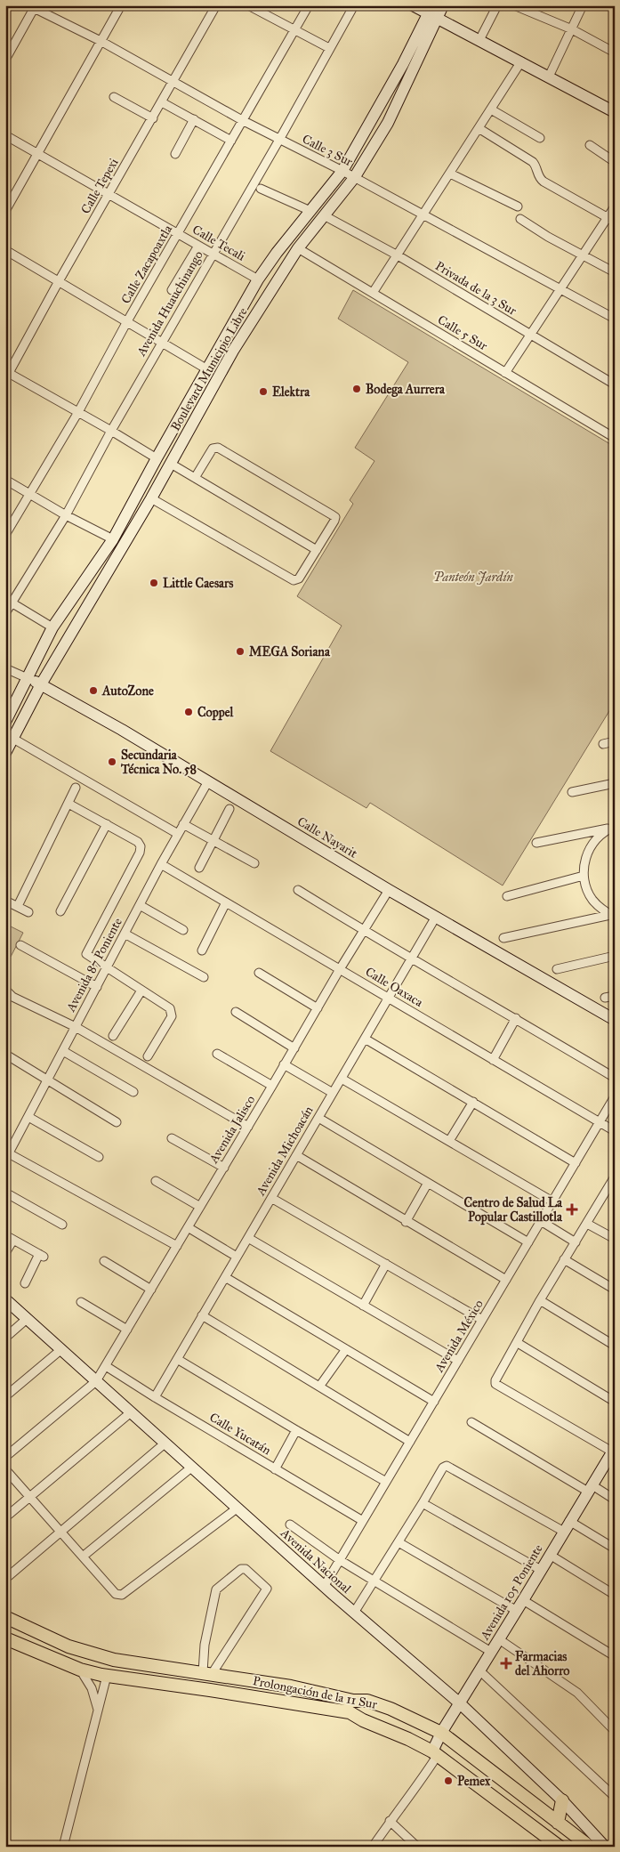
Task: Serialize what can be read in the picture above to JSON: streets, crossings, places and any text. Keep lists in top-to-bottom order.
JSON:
{
  "streets": {
    "main road": [
      "Boulevard Municipio Libre",
      "Calle Nayarit",
      "Avenida Nacional",
      "Avenida 105 Poniente",
      "Prolongación de la 11 Sur"
    ],
    "street": [
      "Calle 3 Sur",
      "Calle Tepexi",
      "Calle Tecali",
      "Calle Zacapoaxtla",
      "Privada de la 3 Sur",
      "Avenida Huauchinango",
      "Calle 5 Sur",
      "Avenida 87 Poniente",
      "Calle Oaxaca",
      "Avenida Jalisco",
      "Avenida Michoacán",
      "Avenida México",
      "Calle Yucatán"
    ]
  },
  "crossings": [
    ["Calle 3 Sur", "Calle Tepexi"],
    ["Calle 3 Sur", "Calle Zacapoaxtla"],
    ["Calle 3 Sur", "Avenida Huauchinango"],
    ["Calle 3 Sur", "Boulevard Municipio Libre"],
    ["Calle Tepexi", "Calle Tecali"],
    ["Calle Tecali", "Calle Zacapoaxtla"],
    ["Calle Tecali", "Avenida Huauchinango"],
    ["Calle Tecali", "Boulevard Municipio Libre"],
    ["Privada de la 3 Sur", "Boulevard Municipio Libre"],
    ["Calle 5 Sur", "Boulevard Municipio Libre"],
    ["Boulevard Municipio Libre", "Calle Nayarit"],
    ["Calle Nayarit", "Avenida 87 Poniente"],
    ["Calle Nayarit", "Avenida Jalisco"],
    ["Calle Nayarit", "Avenida Michoacán"],
    ["Avenida 87 Poniente", "Calle Oaxaca"],
    ["Calle Oaxaca", "Avenida Jalisco"],
    ["Calle Oaxaca", "Avenida Michoacán"],
    ["Calle Oaxaca", "Avenida México"],
    ["Avenida Jalisco", "Calle Yucatán"],
    ["Avenida Jalisco", "Avenida Nacional"],
    ["Avenida Michoacán", "Calle Yucatán"],
    ["Avenida México", "Calle Yucatán"],
    ["Avenida México", "Avenida Nacional"],
    ["Avenida Nacional", "Avenida 105 Poniente"],
    ["Avenida 105 Poniente", "Prolongación de la 11 Sur"]
  ],
  "parks": ["Panteón Jardín"],
  "places": {
    "other": [
      "Bodega Aurrera",
      "Elektra",
      "Little Caesars",
      "MEGA Soriana",
      "AutoZone",
      "Coppel",
      "Secundaria Técnica No. 58",
      "Pemex"
    ],
    "health": ["Centro de Salud La Popular Castillotla", "Farmacias del Ahorro"]
  }
}
